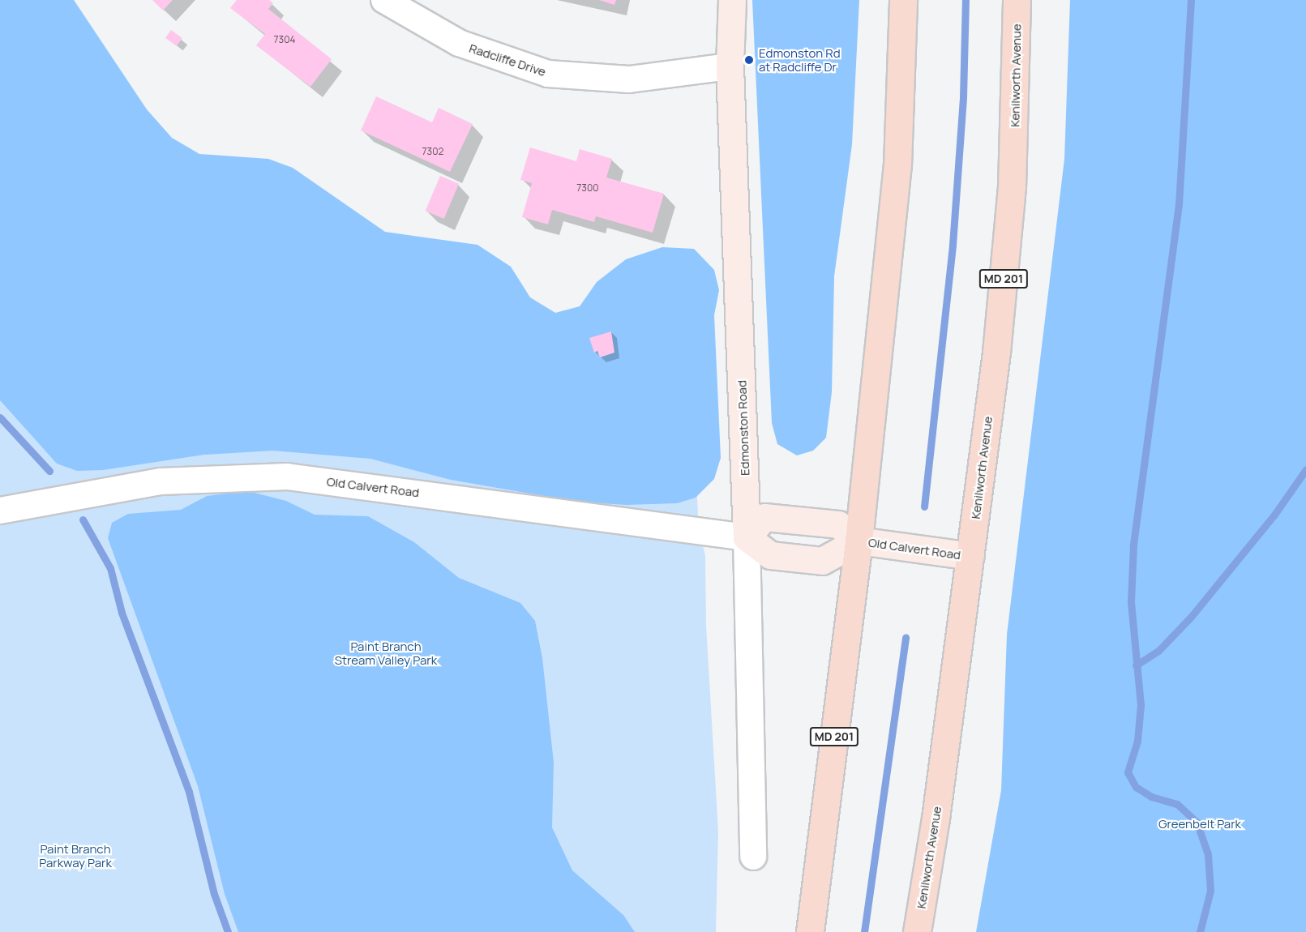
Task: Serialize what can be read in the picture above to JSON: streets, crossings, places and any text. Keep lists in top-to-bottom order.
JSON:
{
  "streets": {
    "main road": ["Kenilworth Avenue", "MD 201"],
    "street": ["Radcliffe Drive", "Edmonston Road", "Old Calvert Road"]
  },
  "crossings": [
    ["Radcliffe Drive", "Edmonston Road"],
    ["Kenilworth Avenue", "Old Calvert Road"],
    ["MD 201", "Old Calvert Road"],
    ["Edmonston Road", "Old Calvert Road"]
  ],
  "parks": ["Paint Branch Stream Valley Park", "Greenbelt Park", "Paint Branch Parkway Park"],
  "places": ["Edmonston Rd at Radcliffe Dr"],
  "house_numbers": ["7304", "7302", "7300"]
}
